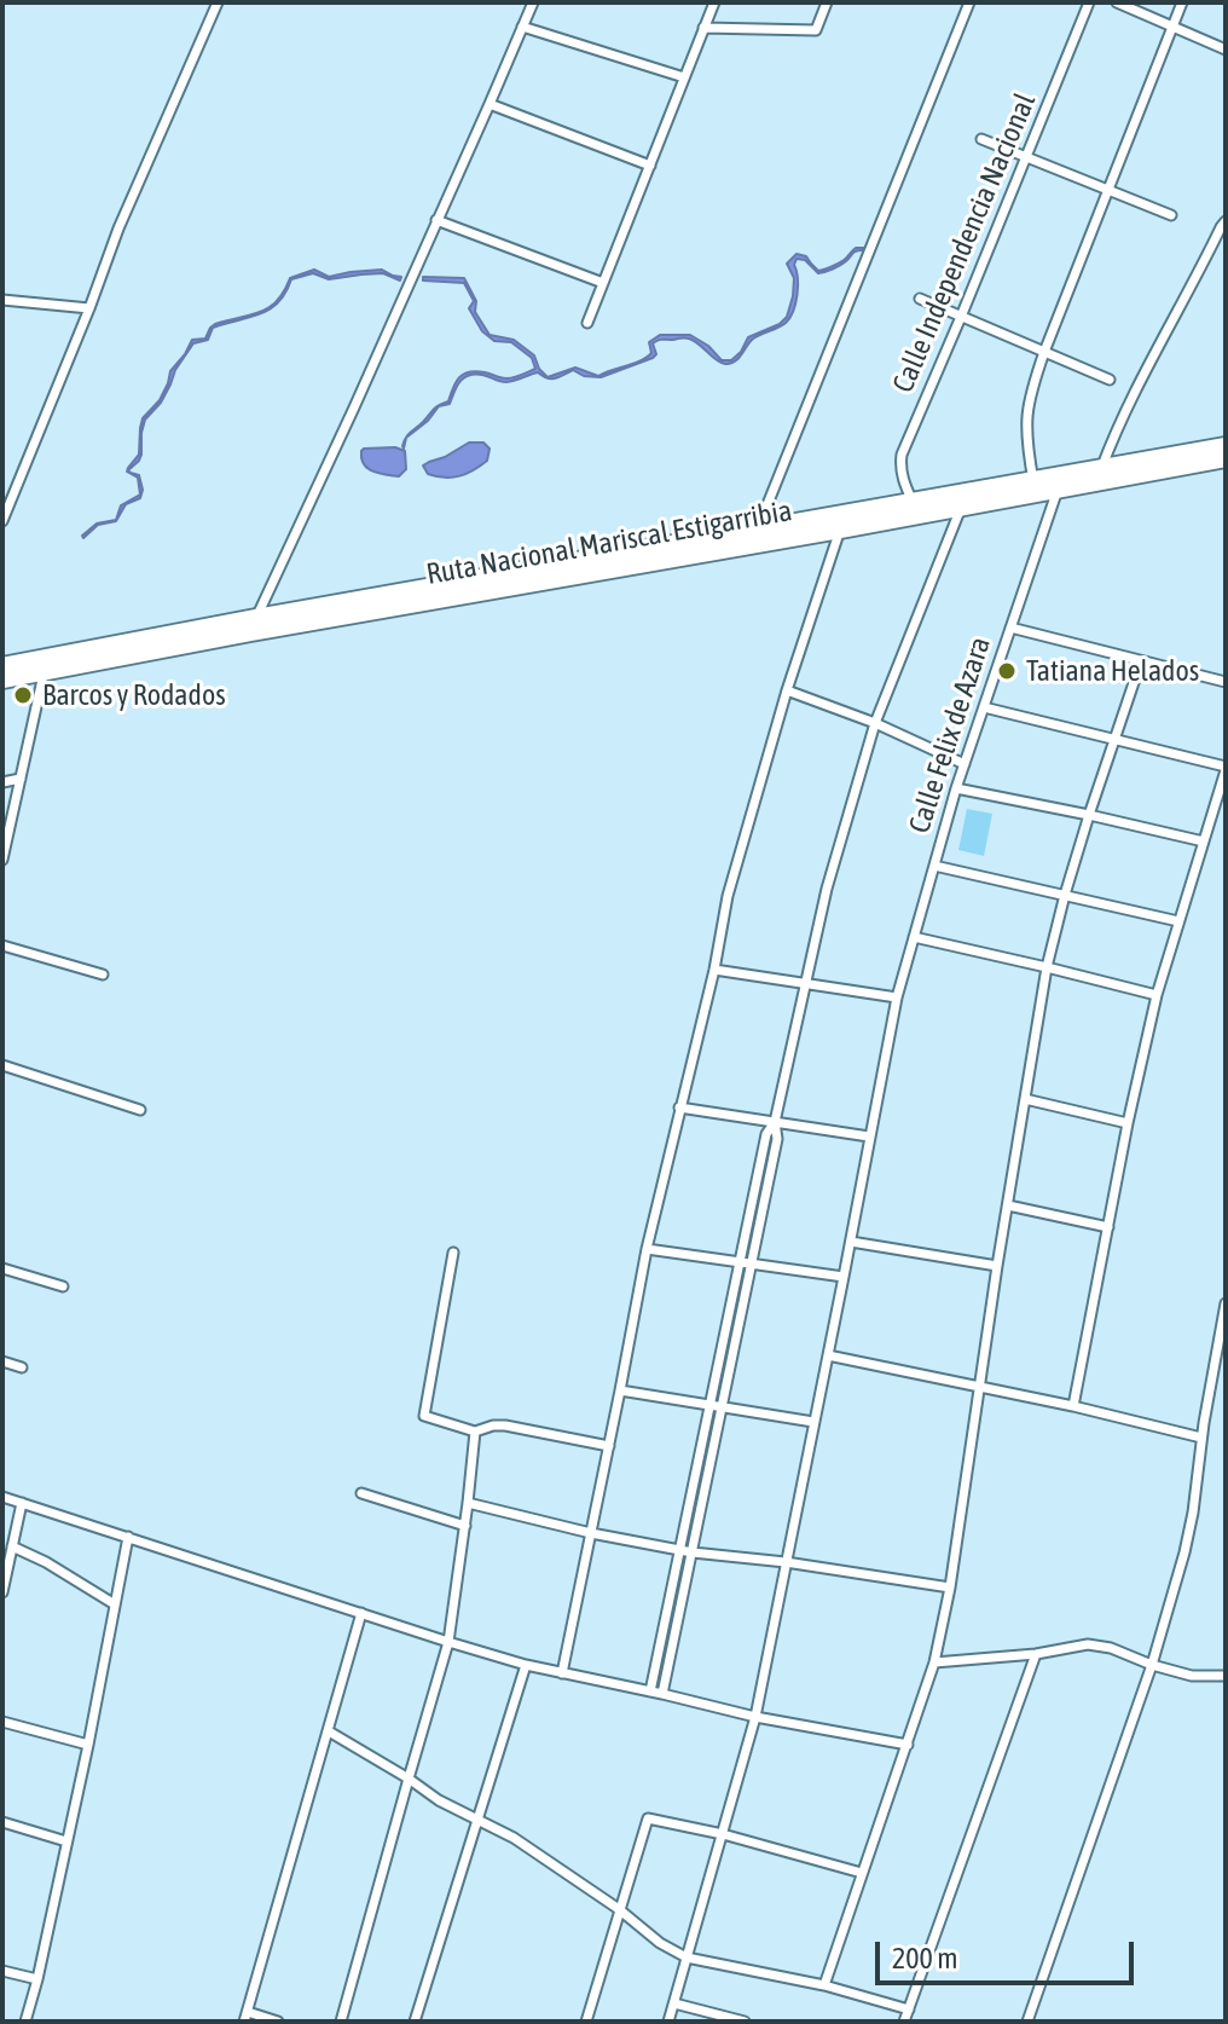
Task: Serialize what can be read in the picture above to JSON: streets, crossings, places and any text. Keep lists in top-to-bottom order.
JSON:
{
  "streets": {
    "highway": ["Ruta Nacional Mariscal Estigarribia"],
    "street": ["Calle Independencia Nacional", "Calle Felix de Azara"]
  },
  "crossings": [
    ["Calle Independencia Nacional", "Ruta Nacional Mariscal Estigarribia"],
    ["Ruta Nacional Mariscal Estigarribia", "Calle Felix de Azara"]
  ],
  "places": ["Tatiana Helados", "Barcos y Rodados"],
  "scale_bar": "200 m"
}
